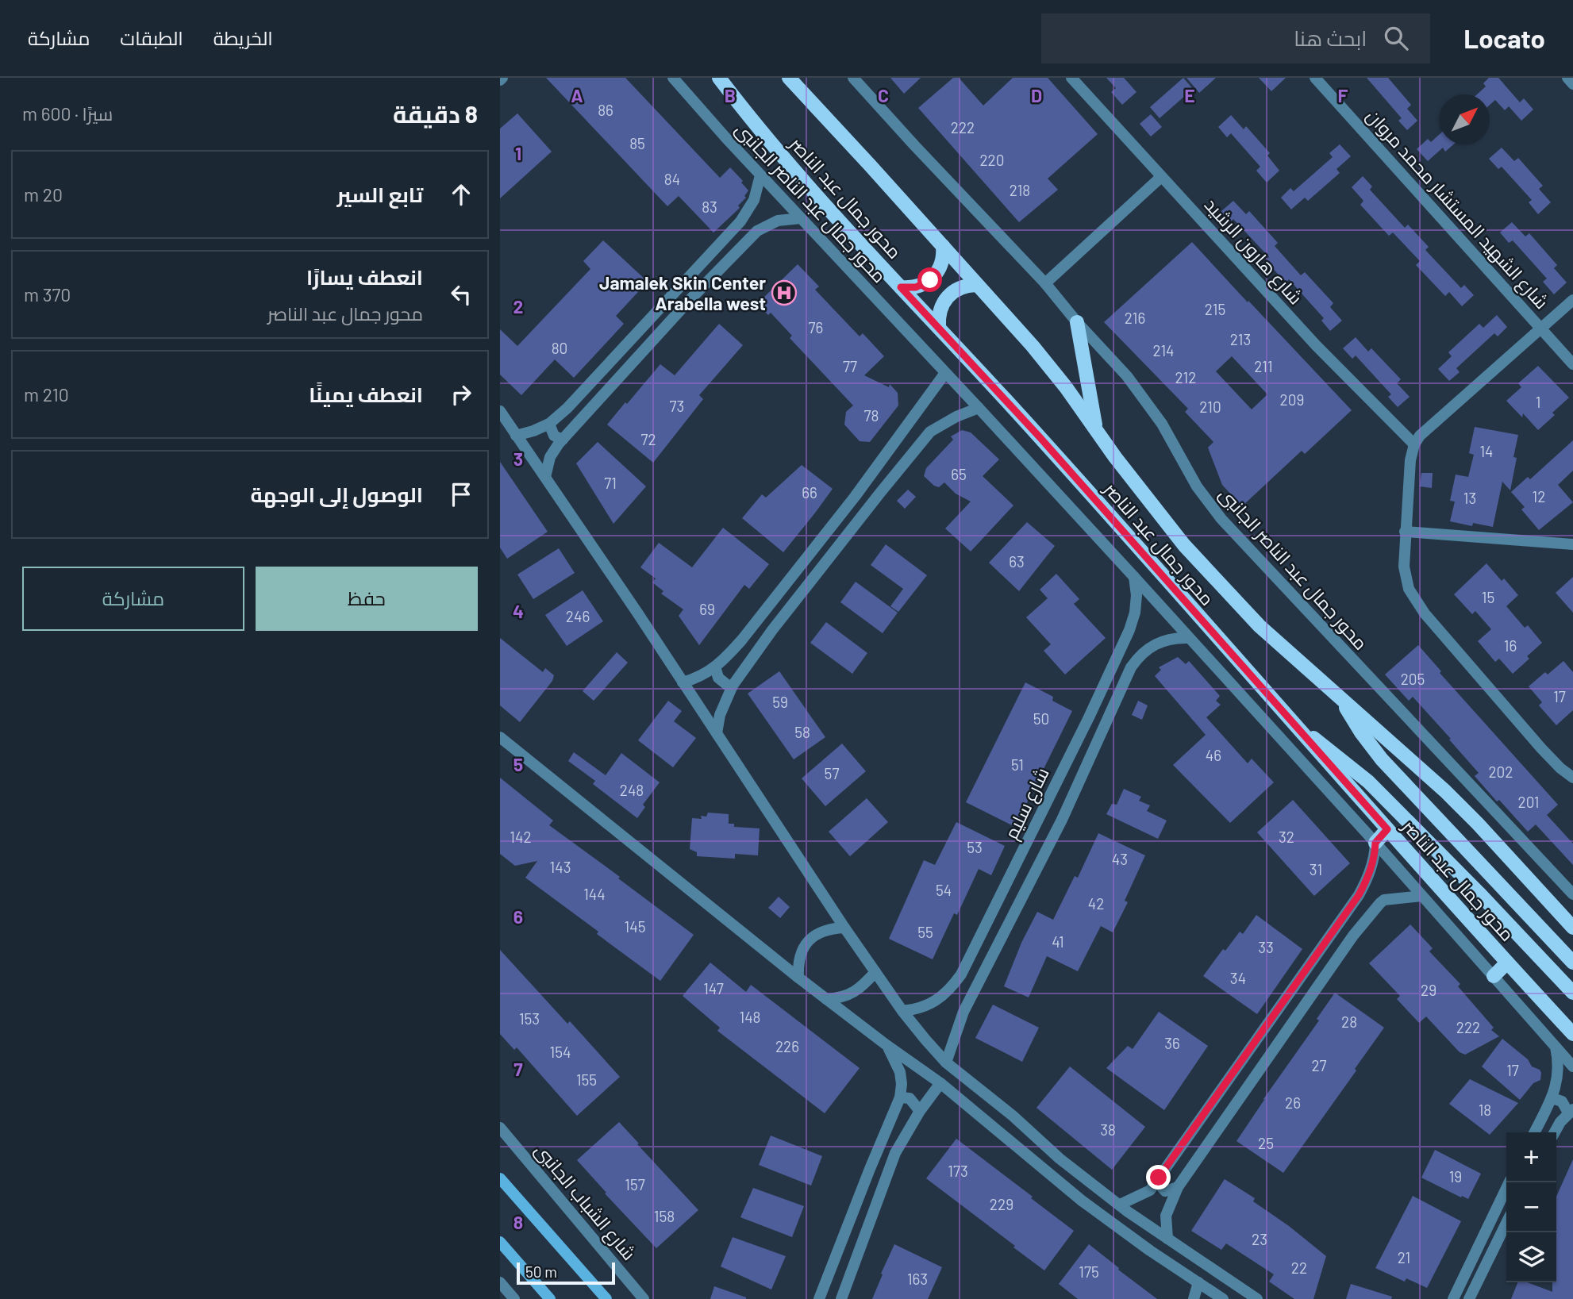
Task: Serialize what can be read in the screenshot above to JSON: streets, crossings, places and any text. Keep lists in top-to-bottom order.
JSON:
{
  "streets": {
    "main road": ["محور جمال عبد الناصر"],
    "street": [
      "محور جمال عبد الناصر الجانبى",
      "شارع الشهيد المستشار محمد مروان",
      "شارع هارون الرشيد",
      "شارع سليم",
      "شارع الشباب الجانبى"
    ]
  },
  "crossings": [
    ["محور جمال عبد الناصر الجانبى", "شارع سليم"]
  ],
  "places": {
    "hospital": ["Jamalek Skin Center Arabella west"]
  },
  "house_numbers": [
    "86",
    "222",
    "85",
    "220",
    "84",
    "218",
    "83",
    "215",
    "216",
    "76",
    "213",
    "80",
    "214",
    "77",
    "211",
    "212",
    "209",
    "1",
    "73",
    "210",
    "78",
    "72",
    "14",
    "65",
    "71",
    "66",
    "12",
    "13",
    "63",
    "15",
    "69",
    "246",
    "16",
    "205",
    "17",
    "59",
    "50",
    "58",
    "46",
    "51",
    "202",
    "57",
    "248",
    "201",
    "142",
    "32",
    "53",
    "43",
    "143",
    "31",
    "54",
    "144",
    "42",
    "145",
    "55",
    "41",
    "33",
    "34",
    "147",
    "29",
    "148",
    "153",
    "28",
    "222",
    "36",
    "226",
    "154",
    "27",
    "17",
    "155",
    "26",
    "18",
    "38",
    "25",
    "173",
    "19",
    "157",
    "229",
    "158",
    "23",
    "21",
    "22",
    "175",
    "163"
  ],
  "scale_bar": "50 m",
  "north": "top right",
  "page": {
    "header": "Locato",
    "search": "ابحث هنا",
    "nav": ["الخريطة", "الطبقات", "مشاركة"],
    "heading": ["8 دقيقة", "سيرًا · 600 m"],
    "list": [
      ["تابع السير", "20 m"],
      ["انعطف يسارًا", "محور جمال عبد الناصر", "370 m"],
      ["انعطف يمينًا", "210 m"],
      "الوصول إلى الوجهة"
    ],
    "buttons": ["حفظ", "مشاركة"],
    "map_buttons": ["+", "−"],
    "scale": "50 m"
  },
  "grid": {
    "columns": [
      "A",
      "B",
      "C",
      "D",
      "E",
      "F"
    ],
    "rows": [
      "1",
      "2",
      "3",
      "4",
      "5",
      "6",
      "7",
      "8"
    ]
  }
}
